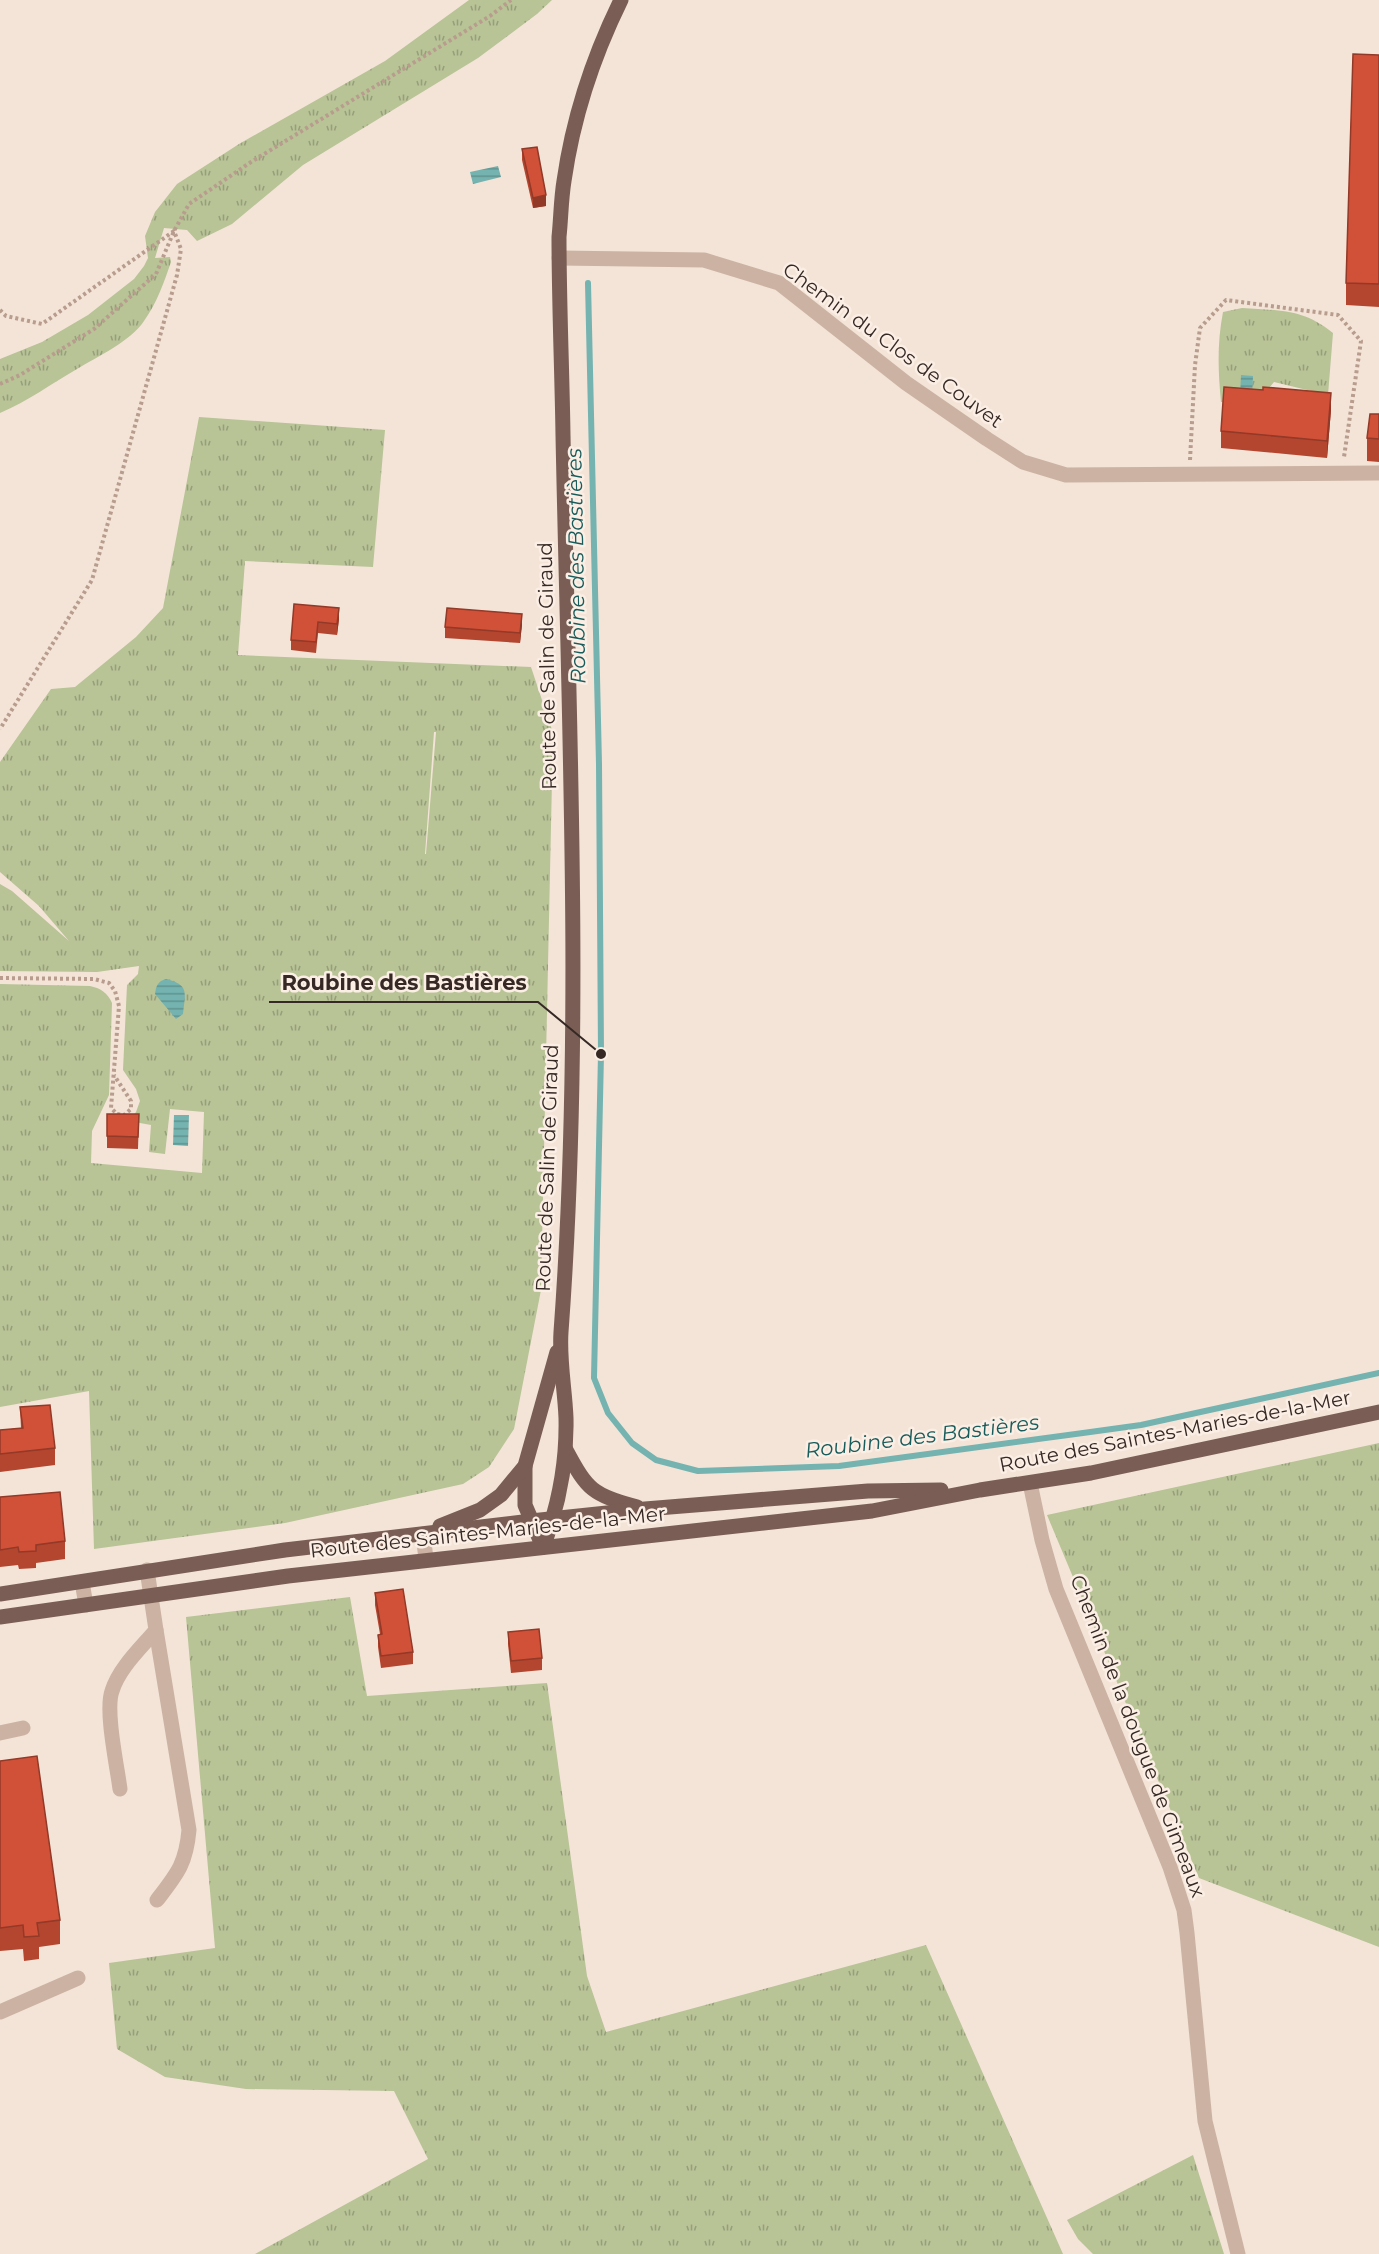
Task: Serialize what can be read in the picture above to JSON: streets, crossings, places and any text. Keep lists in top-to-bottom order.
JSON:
{
  "streets": {
    "main road": ["Route de Salin de Giraud", "Route des Saintes-Maries-de-la-Mer"],
    "street": ["Chemin du Clos de Couvet", "Chemin de la dougue de Gimeaux"]
  },
  "crossings": [
    ["Chemin du Clos de Couvet", "Route de Salin de Giraud"],
    ["Route de Salin de Giraud", "Route des Saintes-Maries-de-la-Mer"],
    ["Route des Saintes-Maries-de-la-Mer", "Chemin de la dougue de Gimeaux"]
  ],
  "water": ["Roubine des Bastières"],
  "places": ["Roubine des Bastières"]
}
